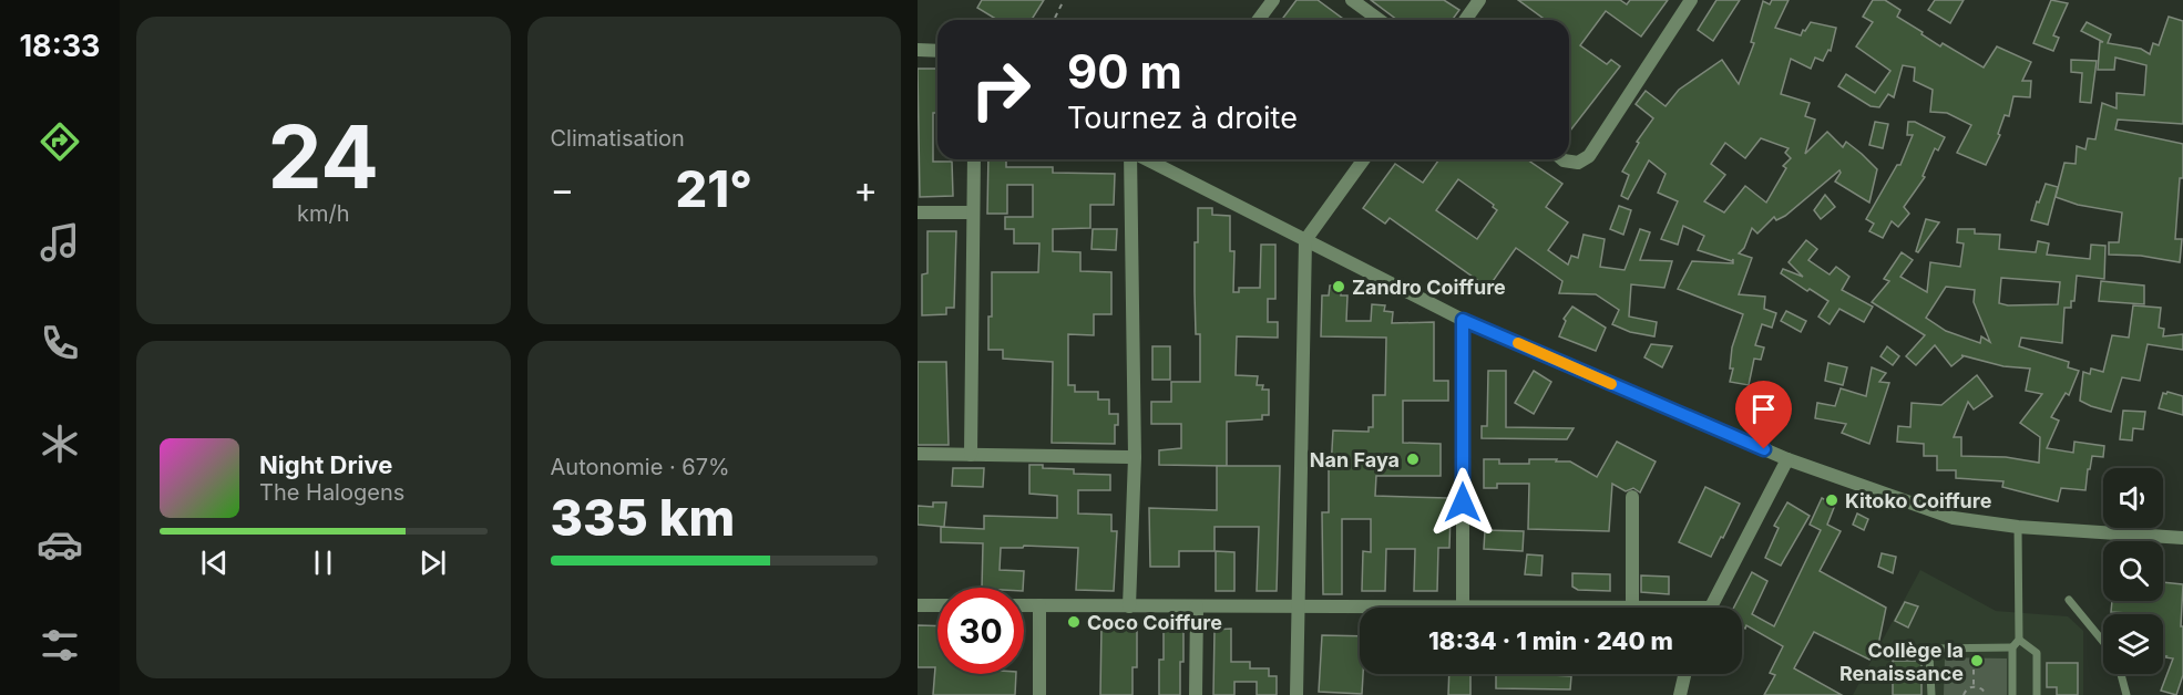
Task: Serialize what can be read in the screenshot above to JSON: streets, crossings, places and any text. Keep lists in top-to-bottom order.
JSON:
{
  "places": [
    "Zandro Coiffure",
    "Nan Faya",
    "Kitoko Coiffure",
    "Coco Coiffure",
    "Collège la Renaissance"
  ],
  "page": {
    "tabs": "18:33",
    "tile": [
      ["24", "km/h"],
      "Climatisation",
      ["Autonomie · 67%", "335 km"]
    ],
    "turn": ["90 m", "Tournez à droite"],
    "heat": ["−", "21°", "+"],
    "song": ["Night Drive", "The Halogens"],
    "limit": "30",
    "trip": "18:34 · 1 min · 240 m"
  }
}
